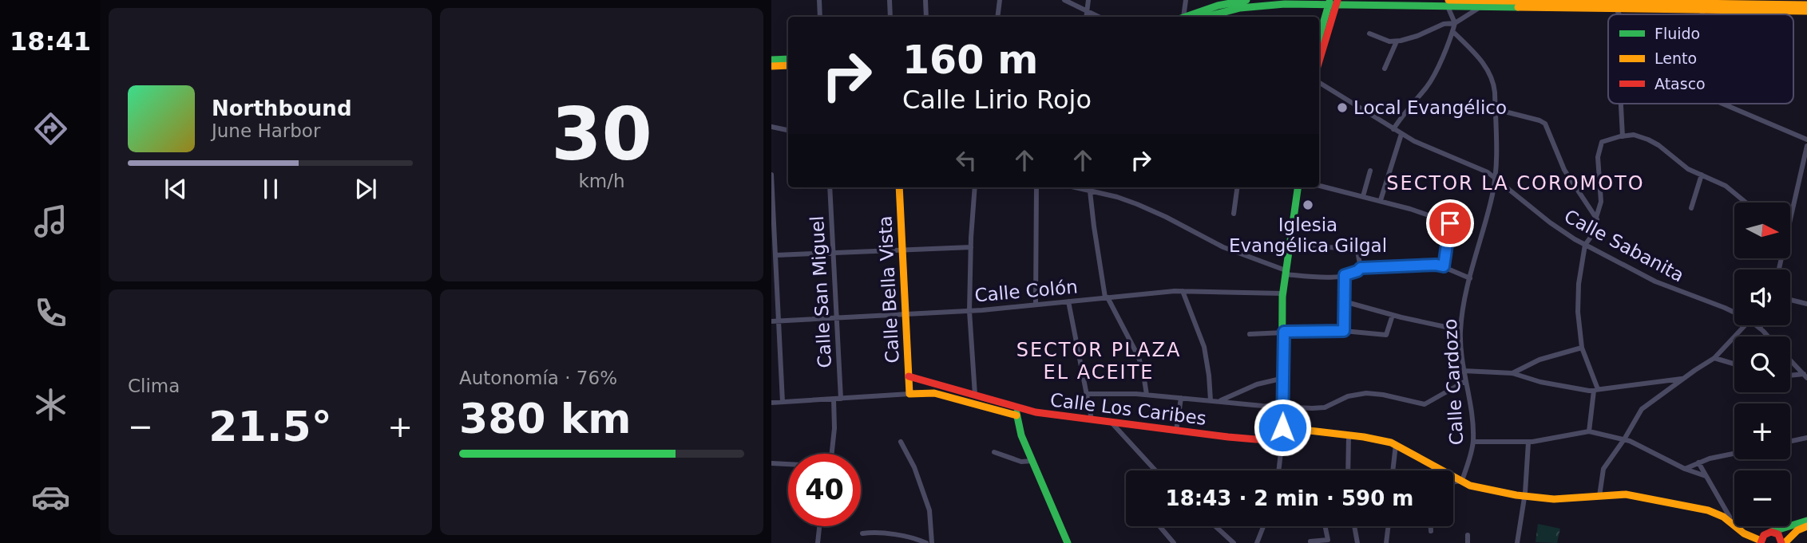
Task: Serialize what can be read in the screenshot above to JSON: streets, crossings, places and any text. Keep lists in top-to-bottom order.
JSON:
{
  "streets": {
    "street": [
      "Calle Sabanita",
      "Calle Bella Vista",
      "Calle Colón",
      "Calle San Miguel",
      "Calle Cardozo",
      "Calle Los Caribes"
    ]
  },
  "crossings": [
    ["Calle Sabanita", "Calle Cardozo"],
    ["Calle Bella Vista", "Calle Colón"],
    ["Calle Bella Vista", "Calle Los Caribes"],
    ["Calle Colón", "Calle San Miguel"]
  ],
  "districts": ["SECTOR LA COROMOTO", "SECTOR PLAZA EL ACEITE"],
  "places": ["Local Evangélico", "Iglesia Evangélica Gilgal"],
  "legend": ["Fluido", "Lento", "Atasco"],
  "north": "right",
  "page": {
    "tabs": "18:41",
    "tile": [
      ["30", "km/h"],
      "Clima",
      ["Autonomía · 76%", "380 km"]
    ],
    "turn": ["160 m", "Calle Lirio Rojo"],
    "song": ["Northbound", "June Harbor"],
    "map_buttons": ["+", "−"],
    "heat": ["−", "21.5°", "+"],
    "limit": "40",
    "trip": "18:43 · 2 min · 590 m"
  }
}
